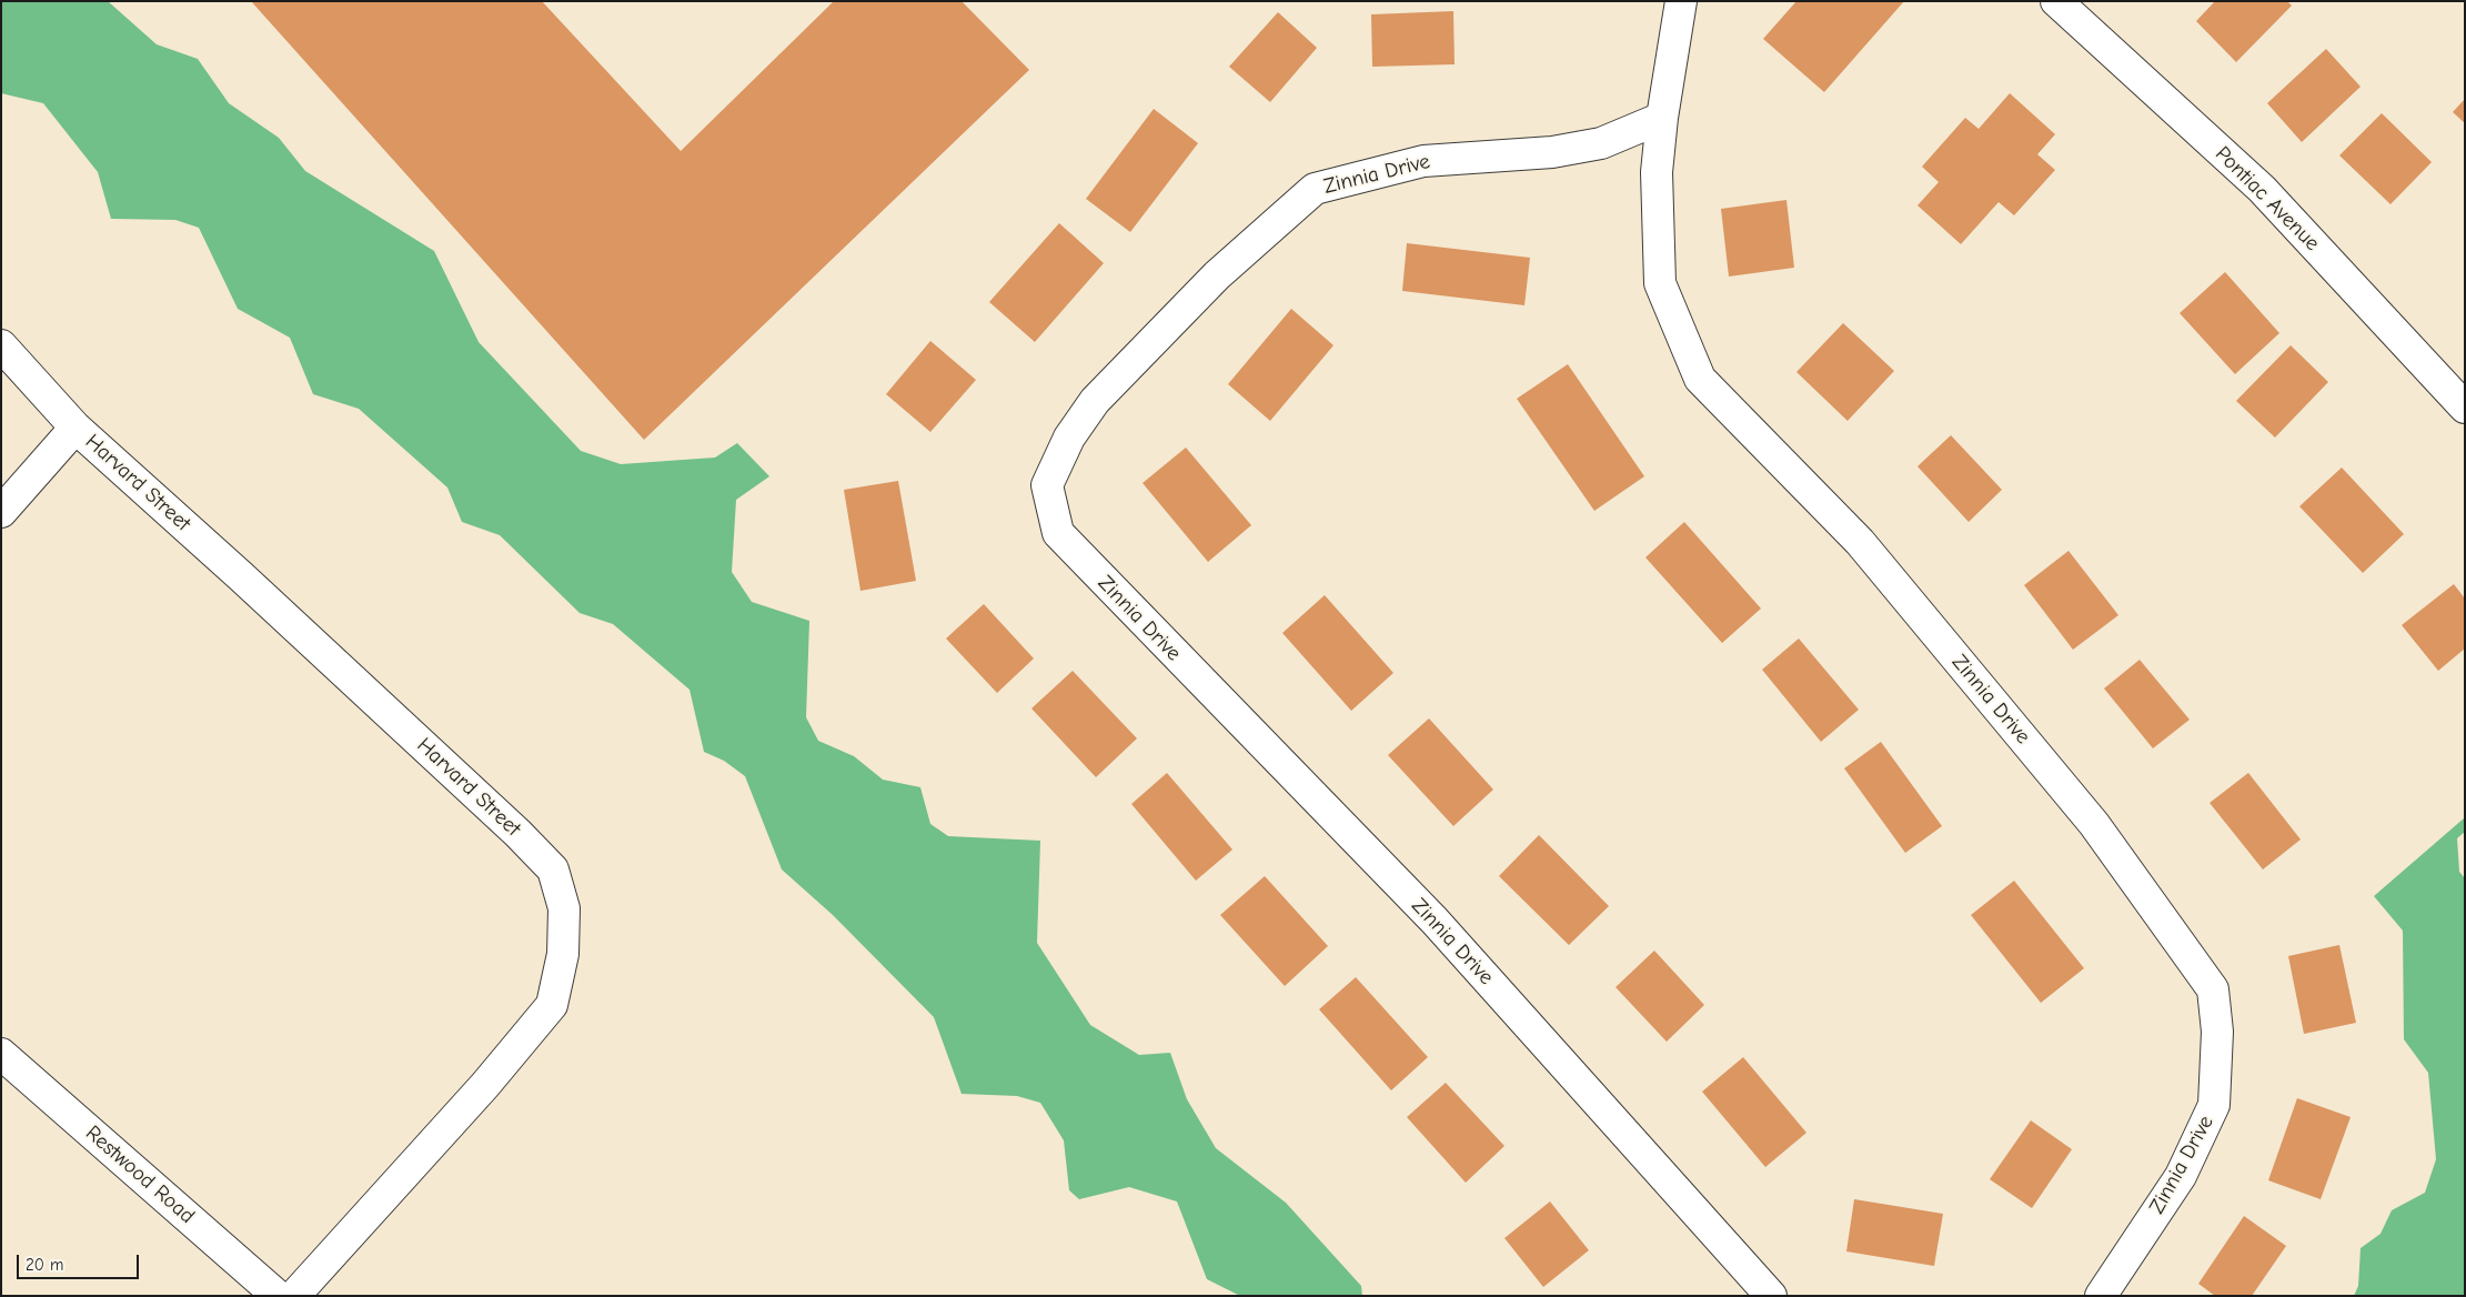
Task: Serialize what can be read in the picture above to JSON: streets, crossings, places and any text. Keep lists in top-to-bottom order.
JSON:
{
  "streets": {
    "street": [
      "Zinnia Drive",
      "Pontiac Avenue",
      "Harvard Street",
      "Restwood Road"
    ]
  },
  "scale_bar": "20 m"
}
